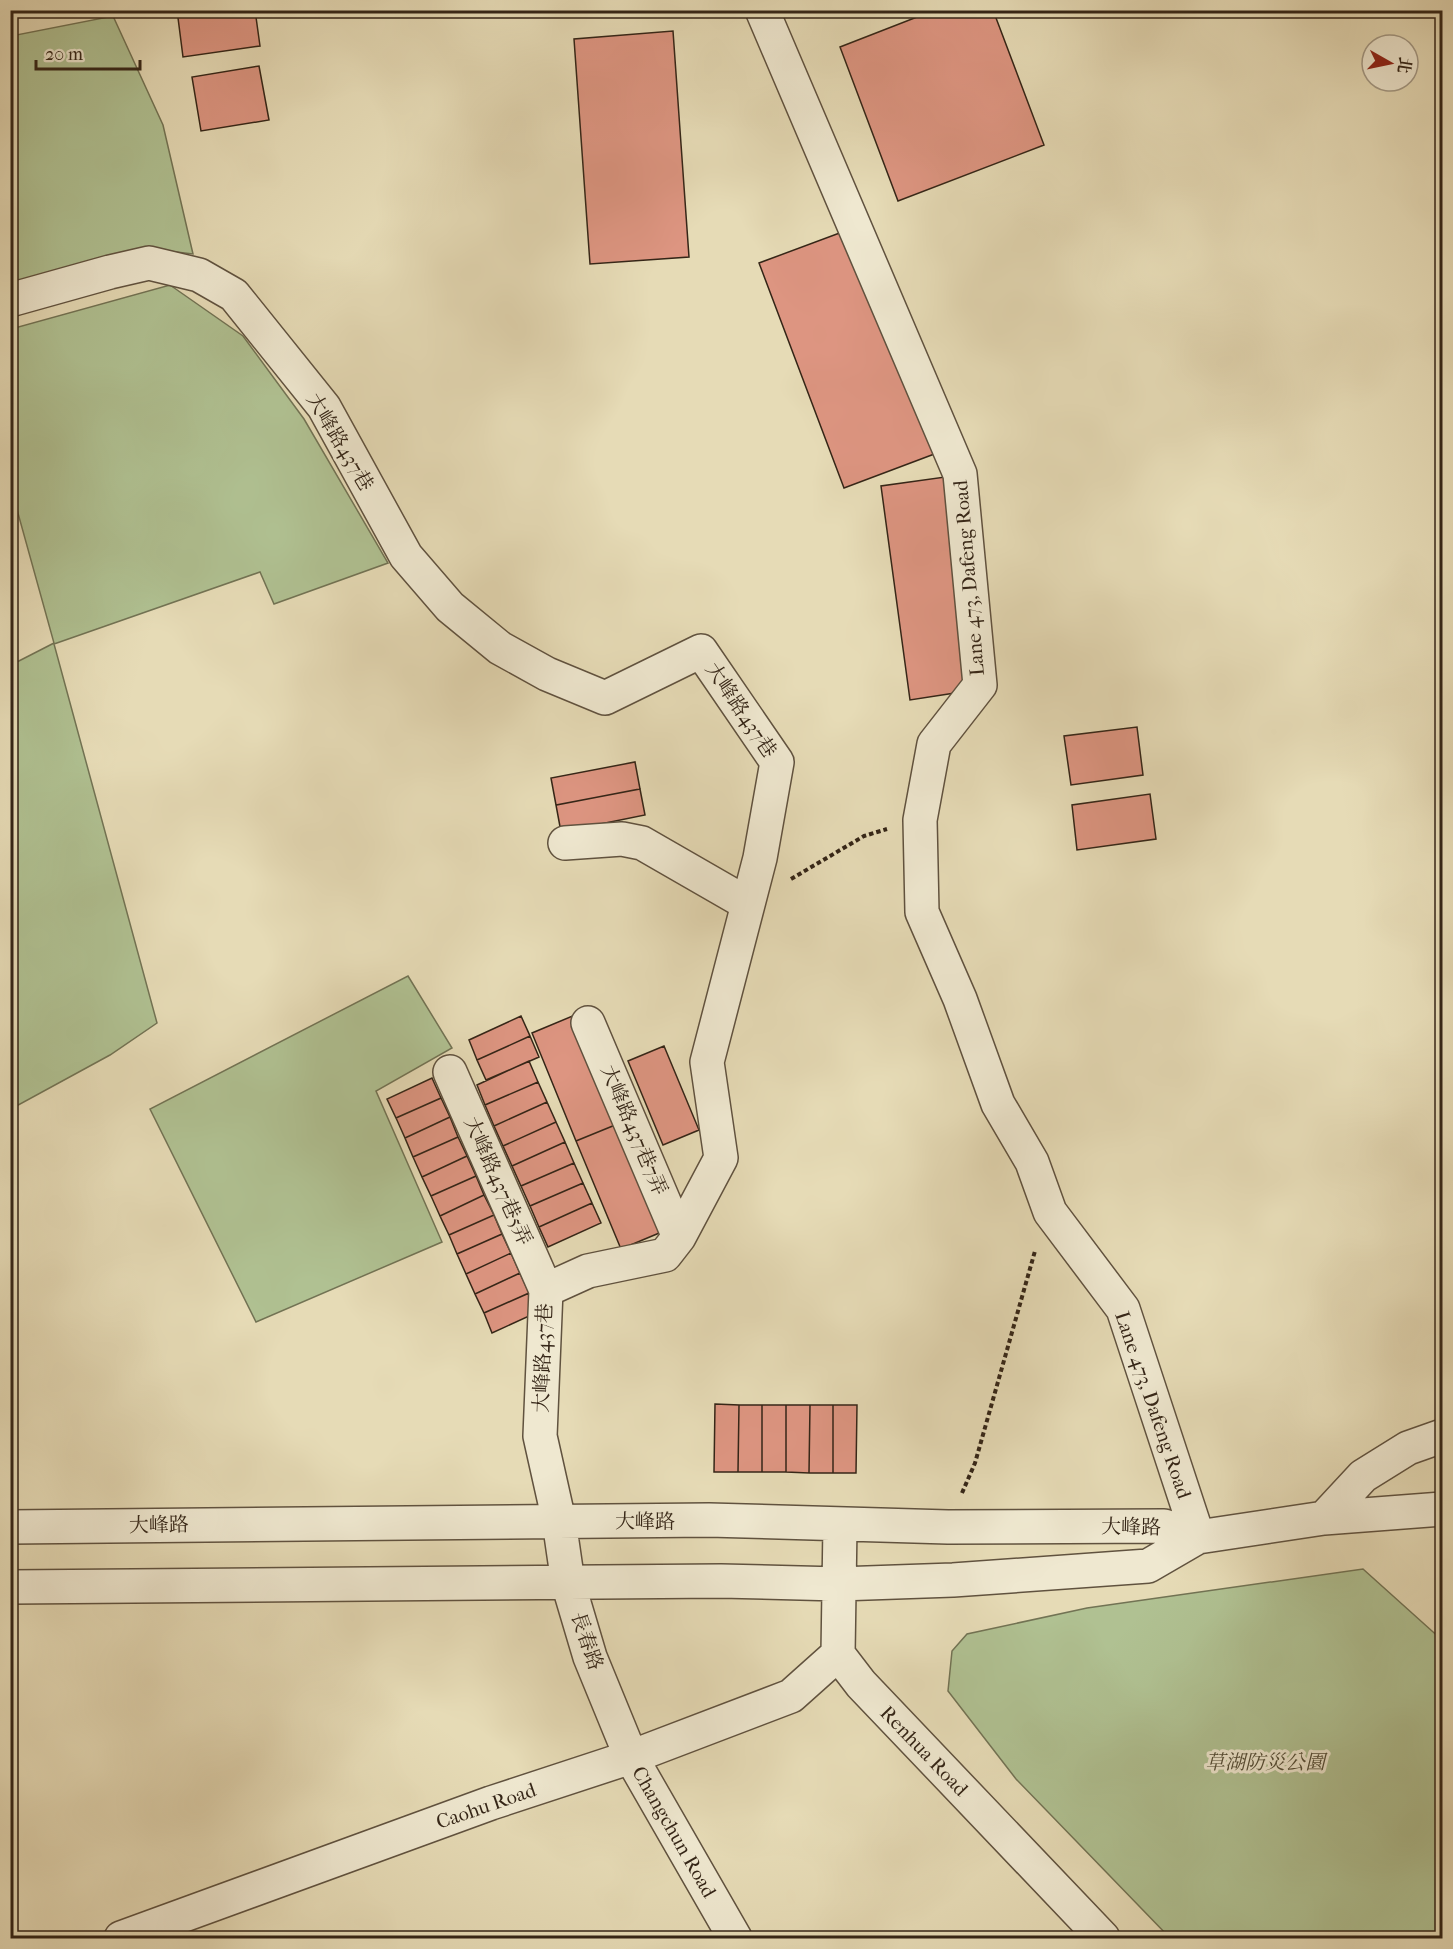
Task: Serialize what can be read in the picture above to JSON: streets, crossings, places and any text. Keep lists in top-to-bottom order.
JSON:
{
  "streets": {
    "street": [
      "大峰路437巷",
      "Lane 473, Dafeng Road",
      "大峰路437巷7弄",
      "大峰路437巷5弄",
      "大峰路",
      "長春路",
      "Renhua Road",
      "Caohu Road",
      "Changchun Road"
    ]
  },
  "crossings": [
    ["大峰路437巷", "大峰路437巷7弄"],
    ["大峰路437巷", "大峰路437巷5弄"],
    ["大峰路437巷", "大峰路"],
    ["大峰路437巷", "長春路"],
    ["Lane 473, Dafeng Road", "大峰路"],
    ["大峰路", "長春路"],
    ["長春路", "Caohu Road"],
    ["長春路", "Changchun Road"],
    ["Renhua Road", "Caohu Road"],
    ["Caohu Road", "Changchun Road"]
  ],
  "parks": ["草湖防災公園"],
  "scale_bar": "20 m",
  "north": "right"
}
